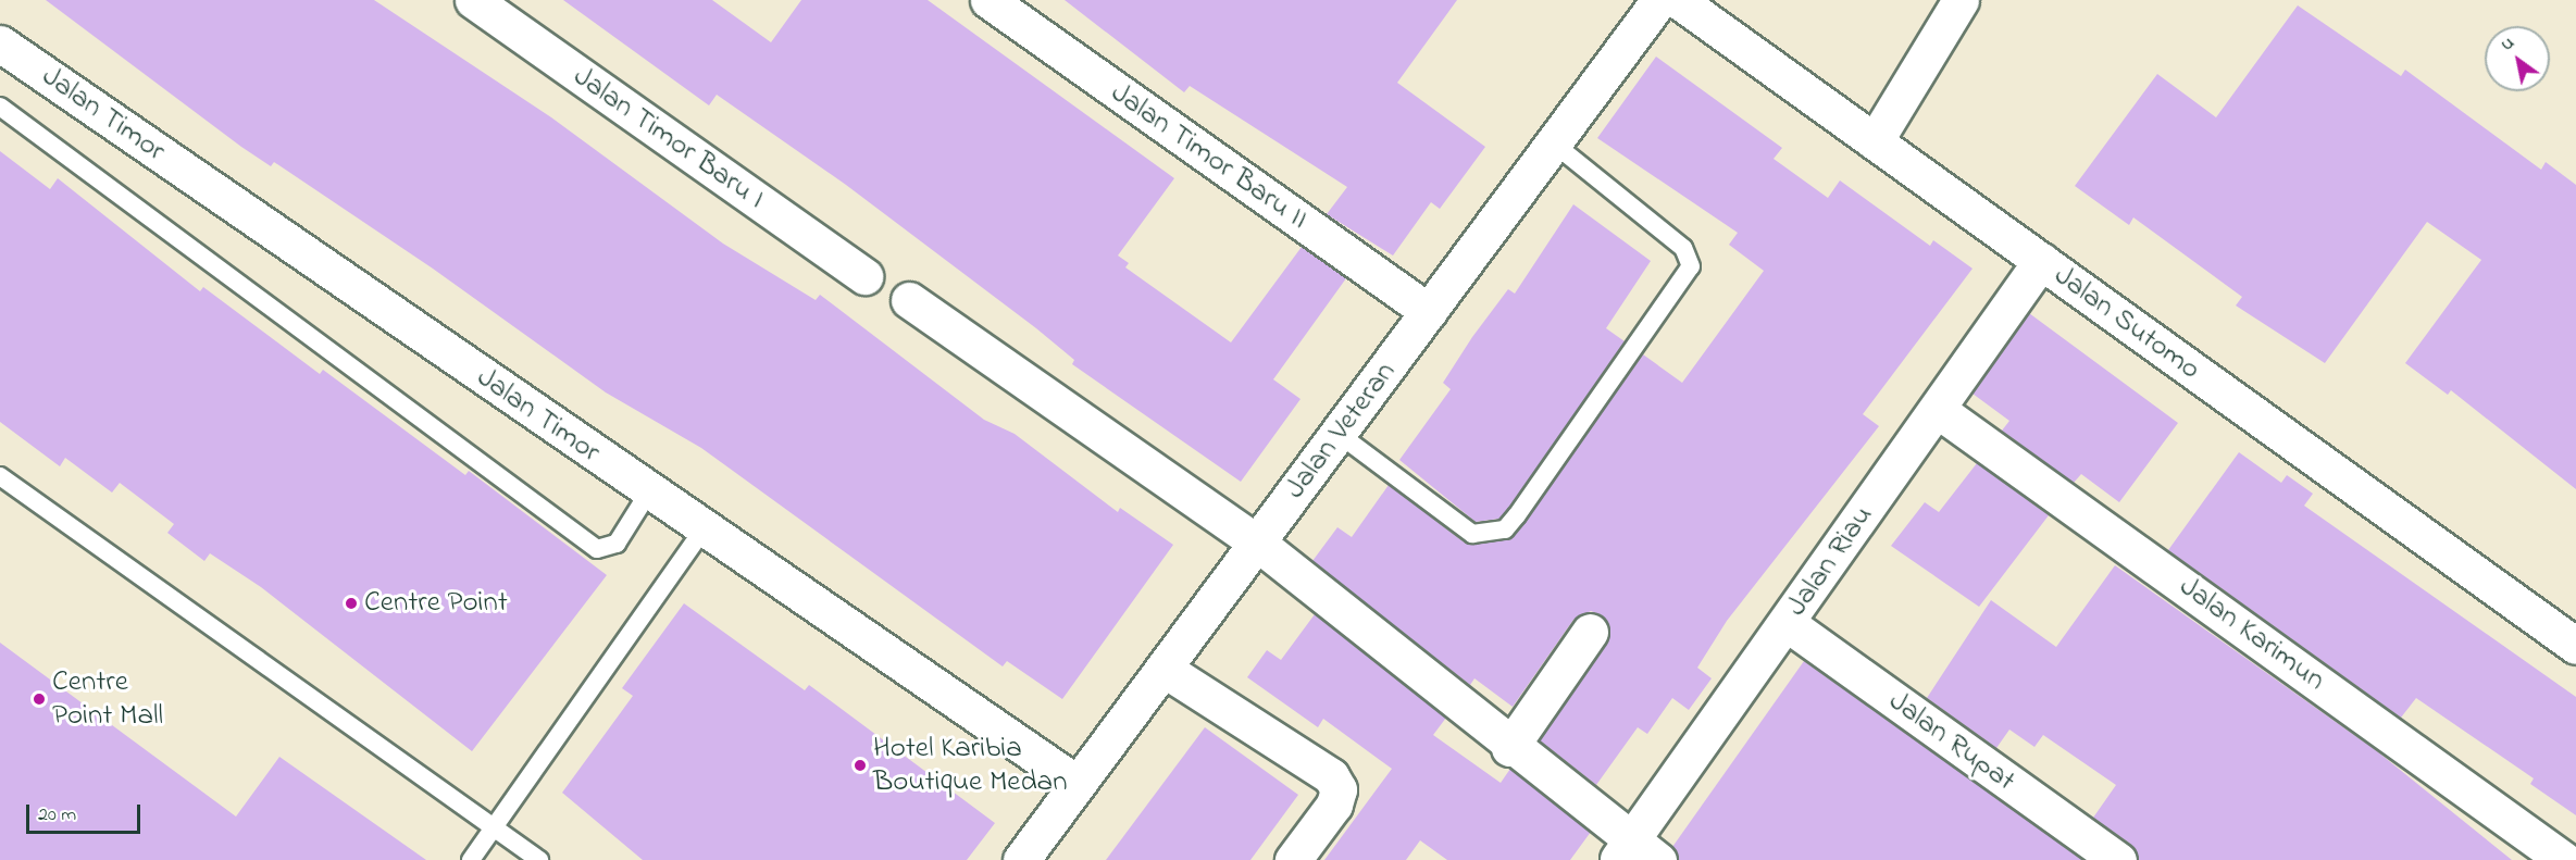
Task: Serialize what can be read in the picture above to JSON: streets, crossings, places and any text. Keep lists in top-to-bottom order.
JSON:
{
  "streets": {
    "street": [
      "Jalan Timor",
      "Jalan Timor Baru I",
      "Jalan Timor Baru II",
      "Jalan Sutomo",
      "Jalan Veteran",
      "Jalan Riau",
      "Jalan Karimun",
      "Jalan Rupat"
    ]
  },
  "crossings": [
    ["Jalan Timor", "Jalan Veteran"],
    ["Jalan Timor Baru II", "Jalan Veteran"],
    ["Jalan Sutomo", "Jalan Riau"],
    ["Jalan Riau", "Jalan Karimun"],
    ["Jalan Riau", "Jalan Rupat"]
  ],
  "places": ["Centre Point", "Centre Point Mall", "Hotel Karibia Boutique Medan"],
  "scale_bar": "20 m",
  "north": "top left"
}
